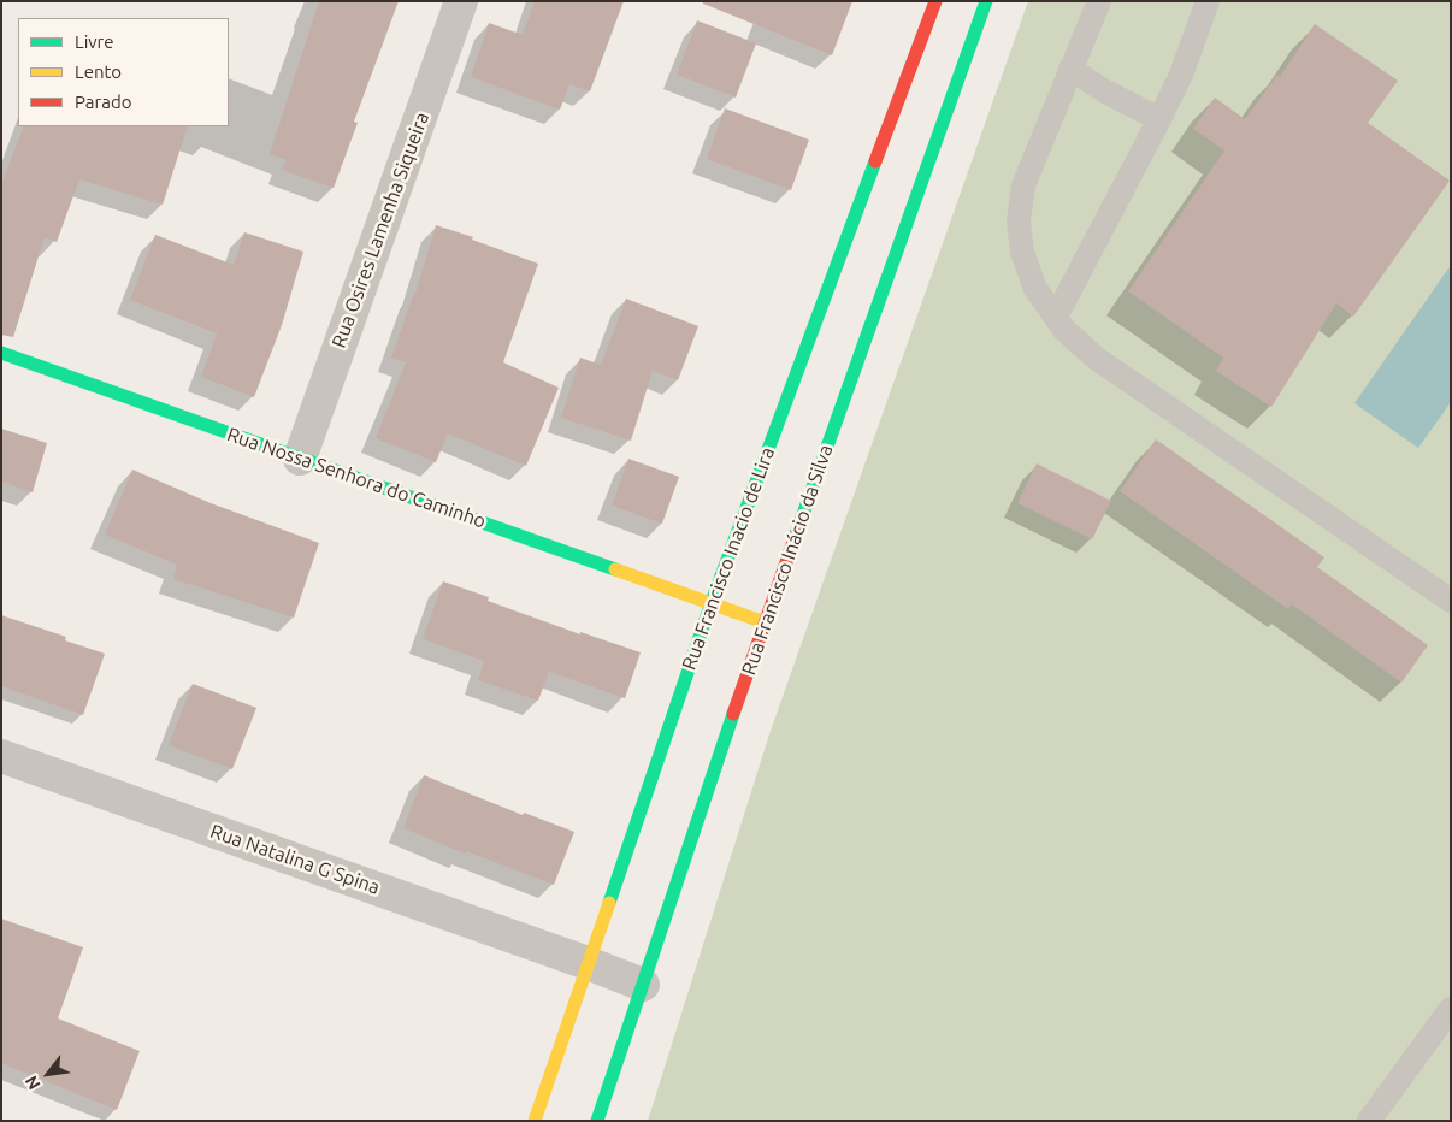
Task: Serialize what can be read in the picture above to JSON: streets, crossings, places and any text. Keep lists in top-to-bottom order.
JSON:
{
  "streets": {
    "street": [
      "Rua Osires Lamenha Siqueira",
      "Rua Nossa Senhora do Caminho",
      "Rua Francisco Inacio de Lira",
      "Rua Francisco Inácio da Silva",
      "Rua Natalina G Spina"
    ]
  },
  "crossings": [
    ["Rua Osires Lamenha Siqueira", "Rua Nossa Senhora do Caminho"],
    ["Rua Nossa Senhora do Caminho", "Rua Francisco Inacio de Lira"],
    ["Rua Nossa Senhora do Caminho", "Rua Francisco Inácio da Silva"],
    ["Rua Francisco Inacio de Lira", "Rua Natalina G Spina"],
    ["Rua Francisco Inácio da Silva", "Rua Natalina G Spina"]
  ],
  "legend": ["Livre", "Lento", "Parado"],
  "north": "bottom left"
}
